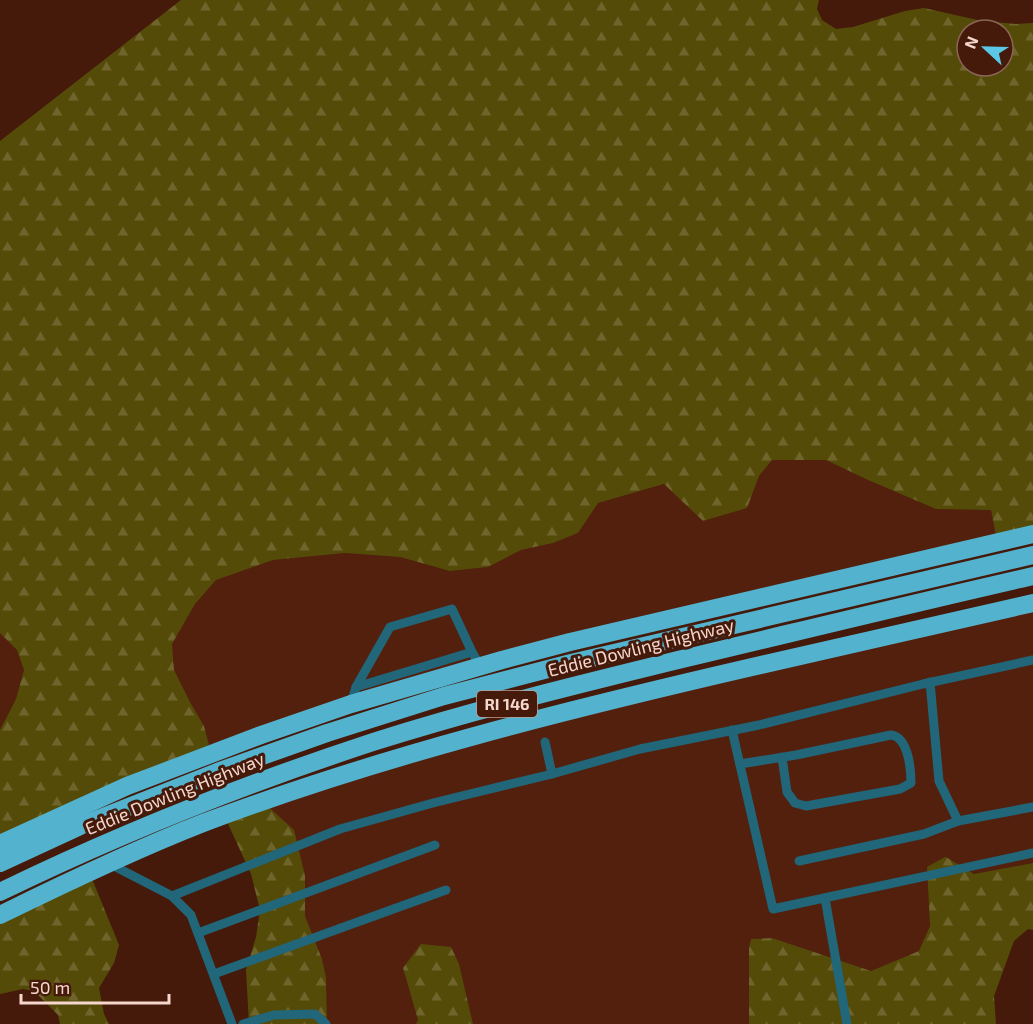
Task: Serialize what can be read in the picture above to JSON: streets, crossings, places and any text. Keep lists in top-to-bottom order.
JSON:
{
  "streets": {
    "highway": ["Eddie Dowling Highway", "RI 146"]
  },
  "scale_bar": "50 m",
  "north": "left"
}
